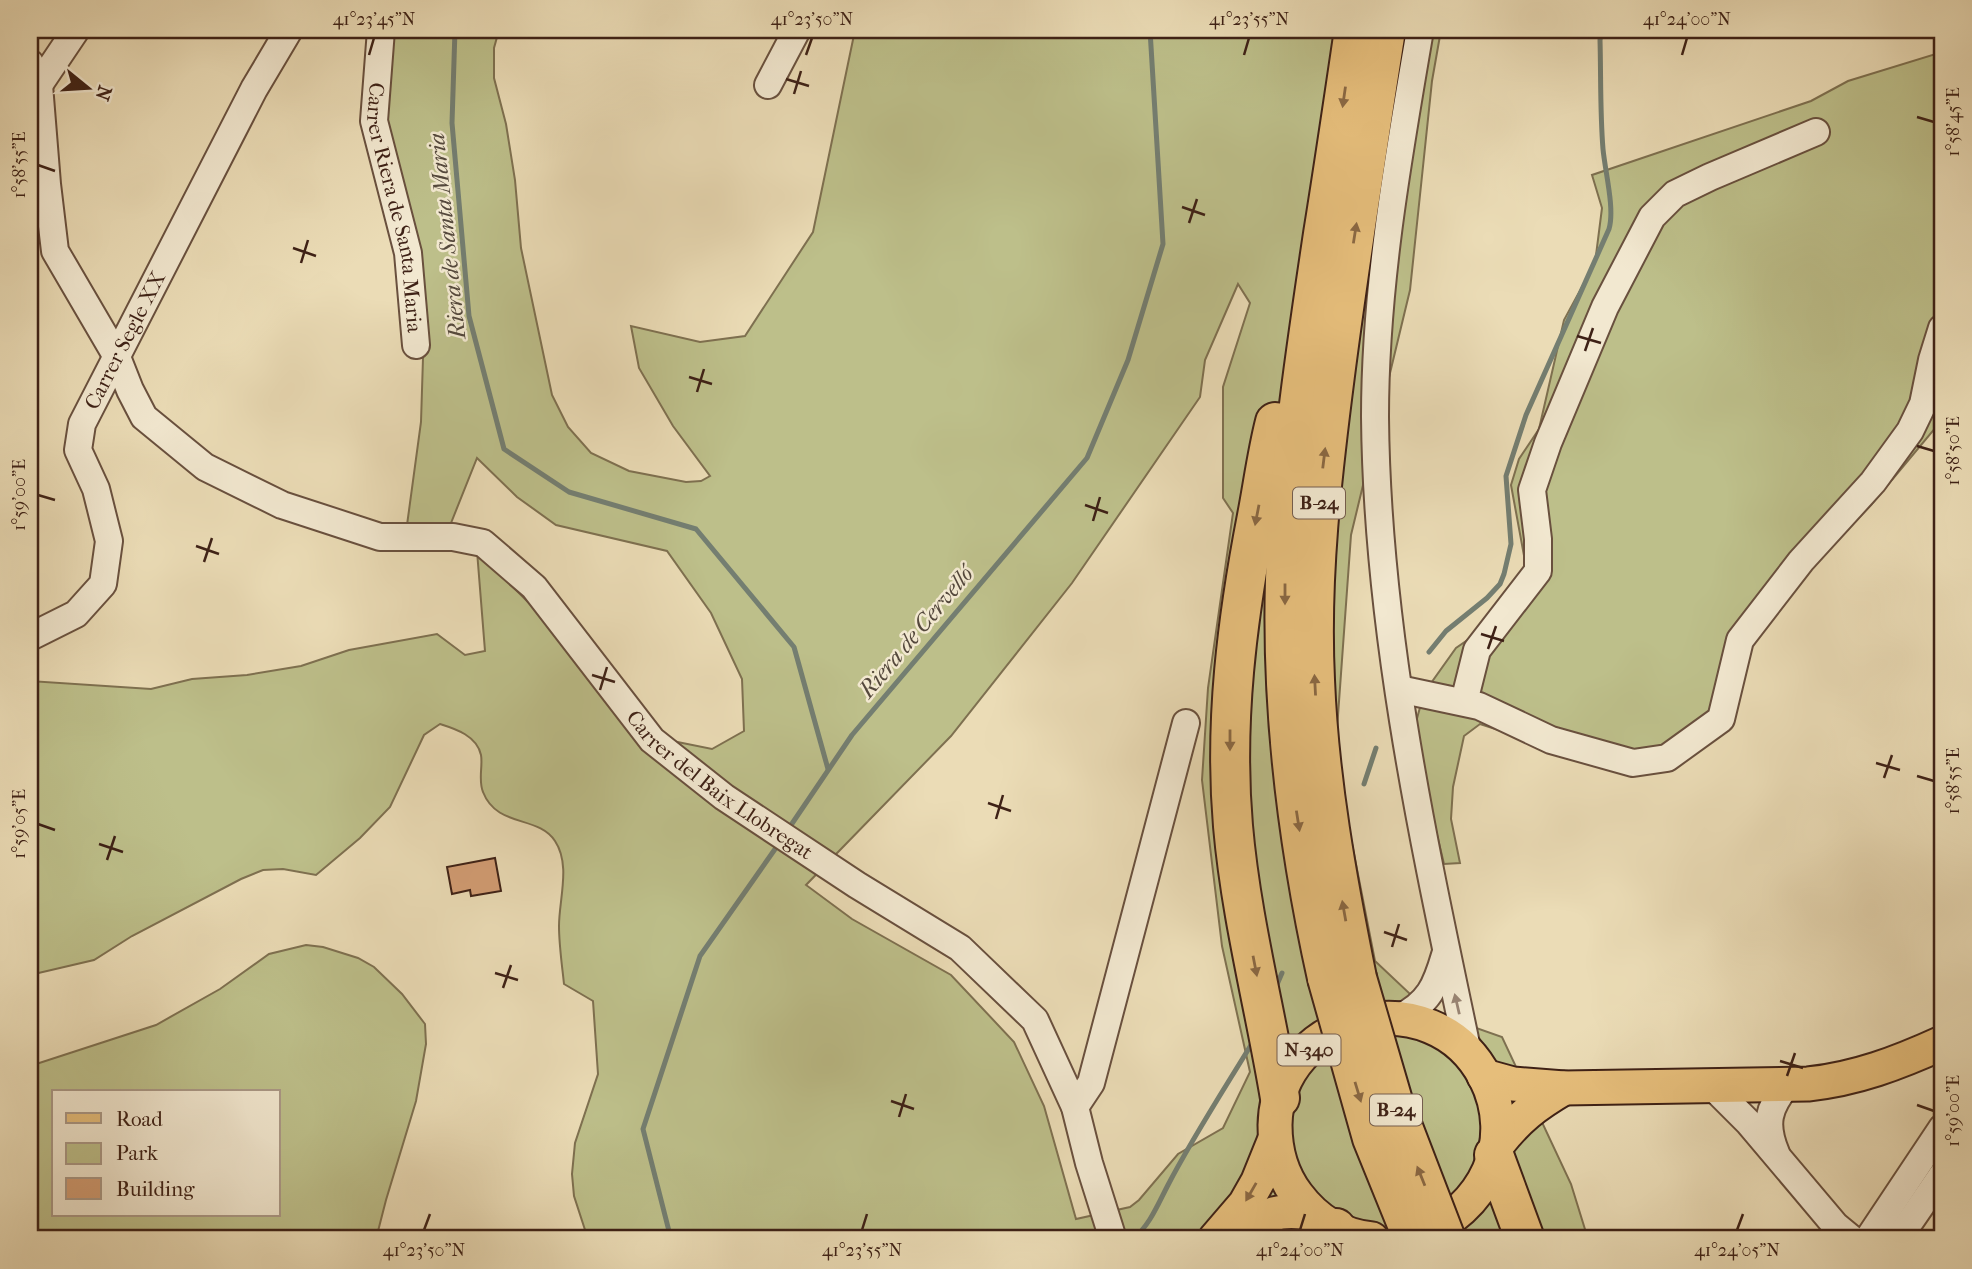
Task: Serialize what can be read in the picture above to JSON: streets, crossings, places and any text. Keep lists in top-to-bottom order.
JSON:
{
  "streets": {
    "highway": ["B-24"],
    "main road": ["N-340"],
    "street": ["Carrer Riera de Santa Maria", "Carrer Segle XX", "Carrer del Baix Llobregat"]
  },
  "crossings": [
    ["Carrer Segle XX", "Carrer del Baix Llobregat"]
  ],
  "water": ["Riera de Santa Maria", "Riera de Cervelló"],
  "legend": ["Road", "Park", "Building"],
  "north": "right",
  "coordinates": [
    "41°23'45\"N",
    "41°23'50\"N",
    "41°23'55\"N",
    "41°24'00\"N",
    "1°58'45\"E",
    "1°58'55\"E",
    "1°58'50\"E",
    "1°59'00\"E",
    "1°59'05\"E",
    "41°24'05\"N"
  ]
}
